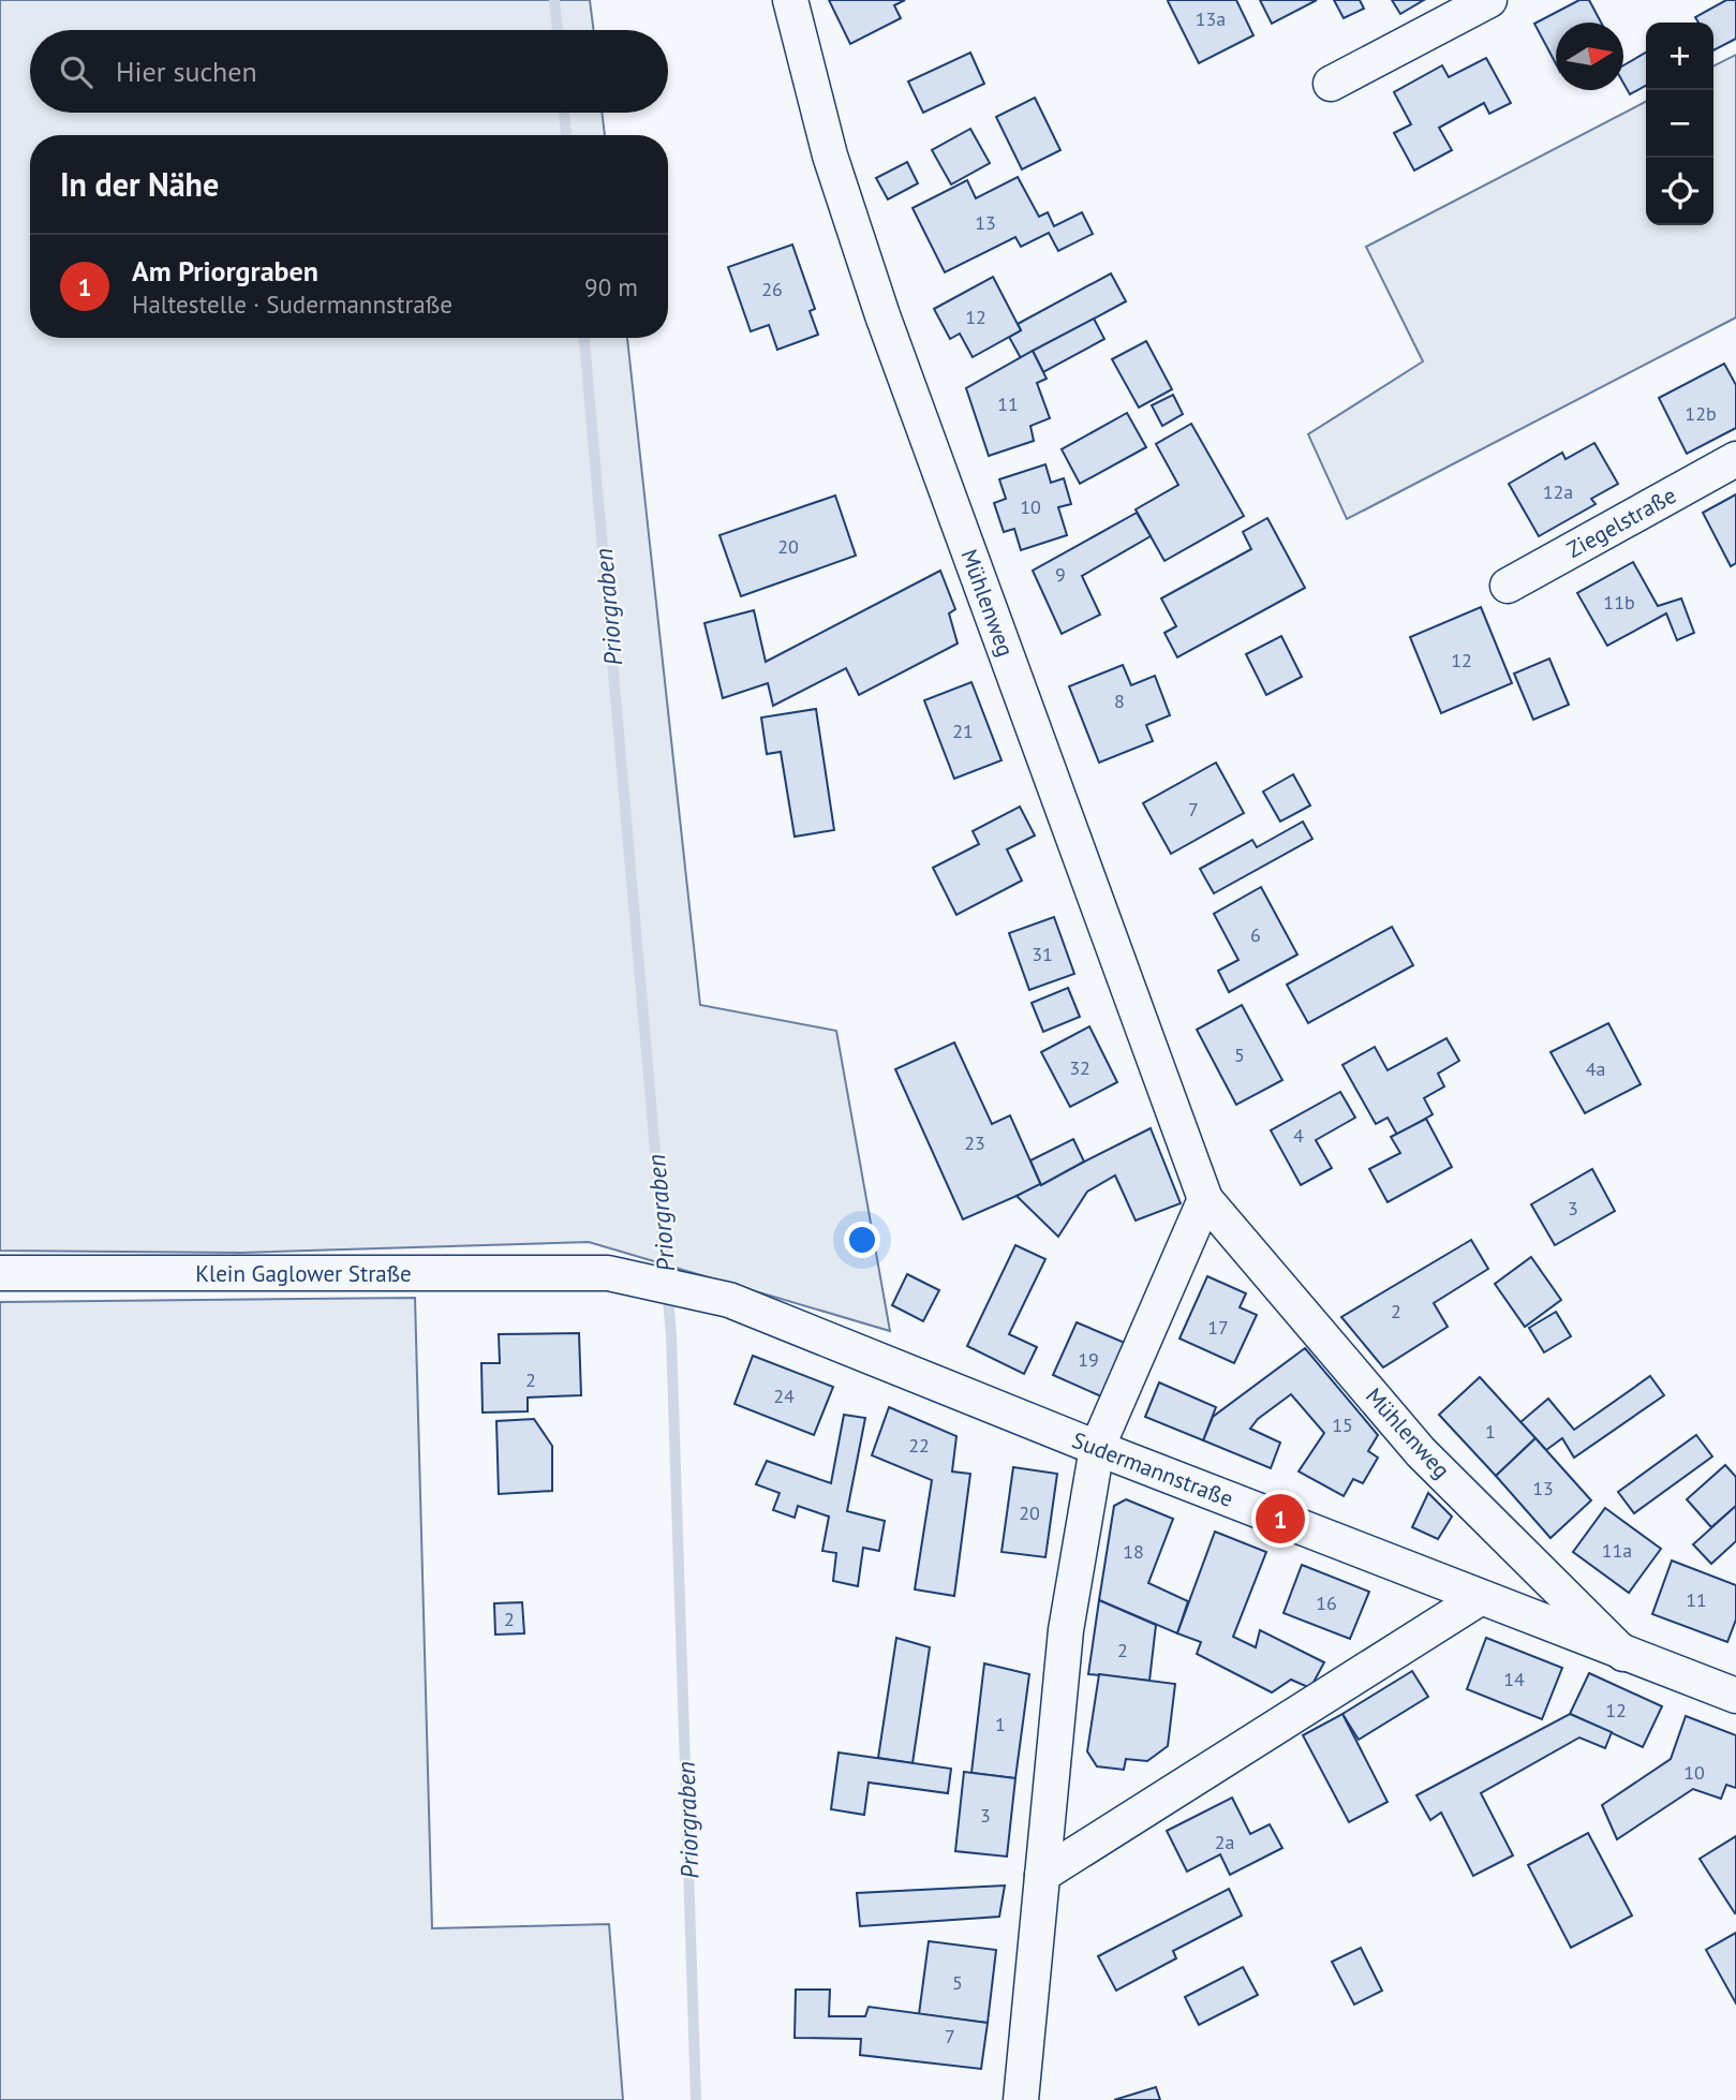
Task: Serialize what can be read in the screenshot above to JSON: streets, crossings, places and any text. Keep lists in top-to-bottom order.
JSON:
{
  "streets": {
    "street": [
      "Ziegelstraße",
      "Mühlenweg",
      "Klein Gaglower Straße",
      "Sudermannstraße"
    ]
  },
  "crossings": [
    ["Mühlenweg", "Sudermannstraße"],
    ["Klein Gaglower Straße", "Sudermannstraße"]
  ],
  "water": ["Priorgraben"],
  "house_numbers": [
    "13a",
    "13",
    "26",
    "12",
    "11",
    "12b",
    "12a",
    "10",
    "20",
    "9",
    "11b",
    "12",
    "8",
    "21",
    "7",
    "6",
    "31",
    "5",
    "32",
    "4a",
    "4",
    "23",
    "3",
    "2",
    "17",
    "19",
    "2",
    "24",
    "15",
    "1",
    "22",
    "13",
    "20",
    "11a",
    "18",
    "11",
    "16",
    "2",
    "2",
    "14",
    "12",
    "1",
    "10",
    "3",
    "2a",
    "5",
    "7"
  ],
  "north": "right",
  "page": {
    "map_buttons": ["+", "−"],
    "search": "Hier suchen",
    "heading": "In der Nähe",
    "list": [
      {
        "mark": "1",
        "name": "Am Priorgraben",
        "note": "Haltestelle · Sudermannstraße",
        "value": "90 m"
      }
    ],
    "pins": "1"
  }
}
